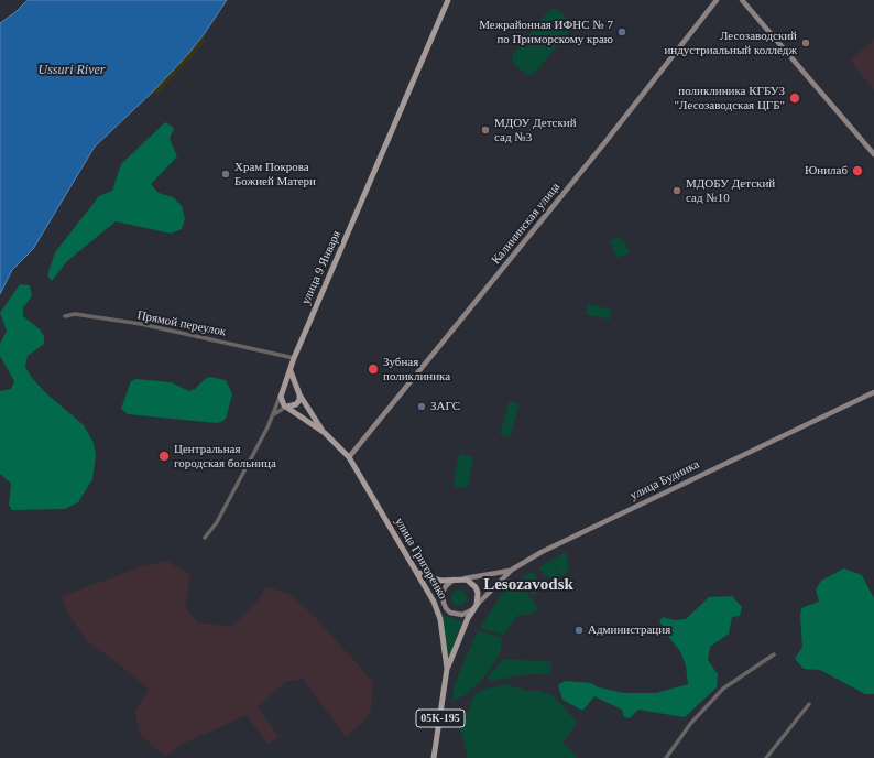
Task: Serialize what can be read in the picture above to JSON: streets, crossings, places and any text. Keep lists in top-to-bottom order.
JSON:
{
  "streets": {
    "main road": [
      "Калининская улица",
      "улица 9 Января",
      "улица Будника",
      "улица Григоренко",
      "05К-195"
    ],
    "street": ["Прямой переулок"]
  },
  "crossings": [
    ["Калининская улица", "улица Григоренко"],
    ["улица 9 Января", "Прямой переулок"],
    ["улица Будника", "улица Григоренко"]
  ],
  "districts": ["Lesozavodsk"],
  "water": ["Ussuri River"],
  "places": [
    "Межрайонная ИФНС № 7 по Приморскому краю",
    "Лесозаводский индустриальный колледж",
    "поликлиника КГБУЗ \"Лесозаводская ЦГБ\"",
    "МДОУ Детский сад №3",
    "Юнилаб",
    "Храм Покрова Божией Матери",
    "МДОБУ Детский сад №10",
    "Зубная поликлиника",
    "ЗАГС",
    "Центральная городская больница",
    "Администрация"
  ]
}
